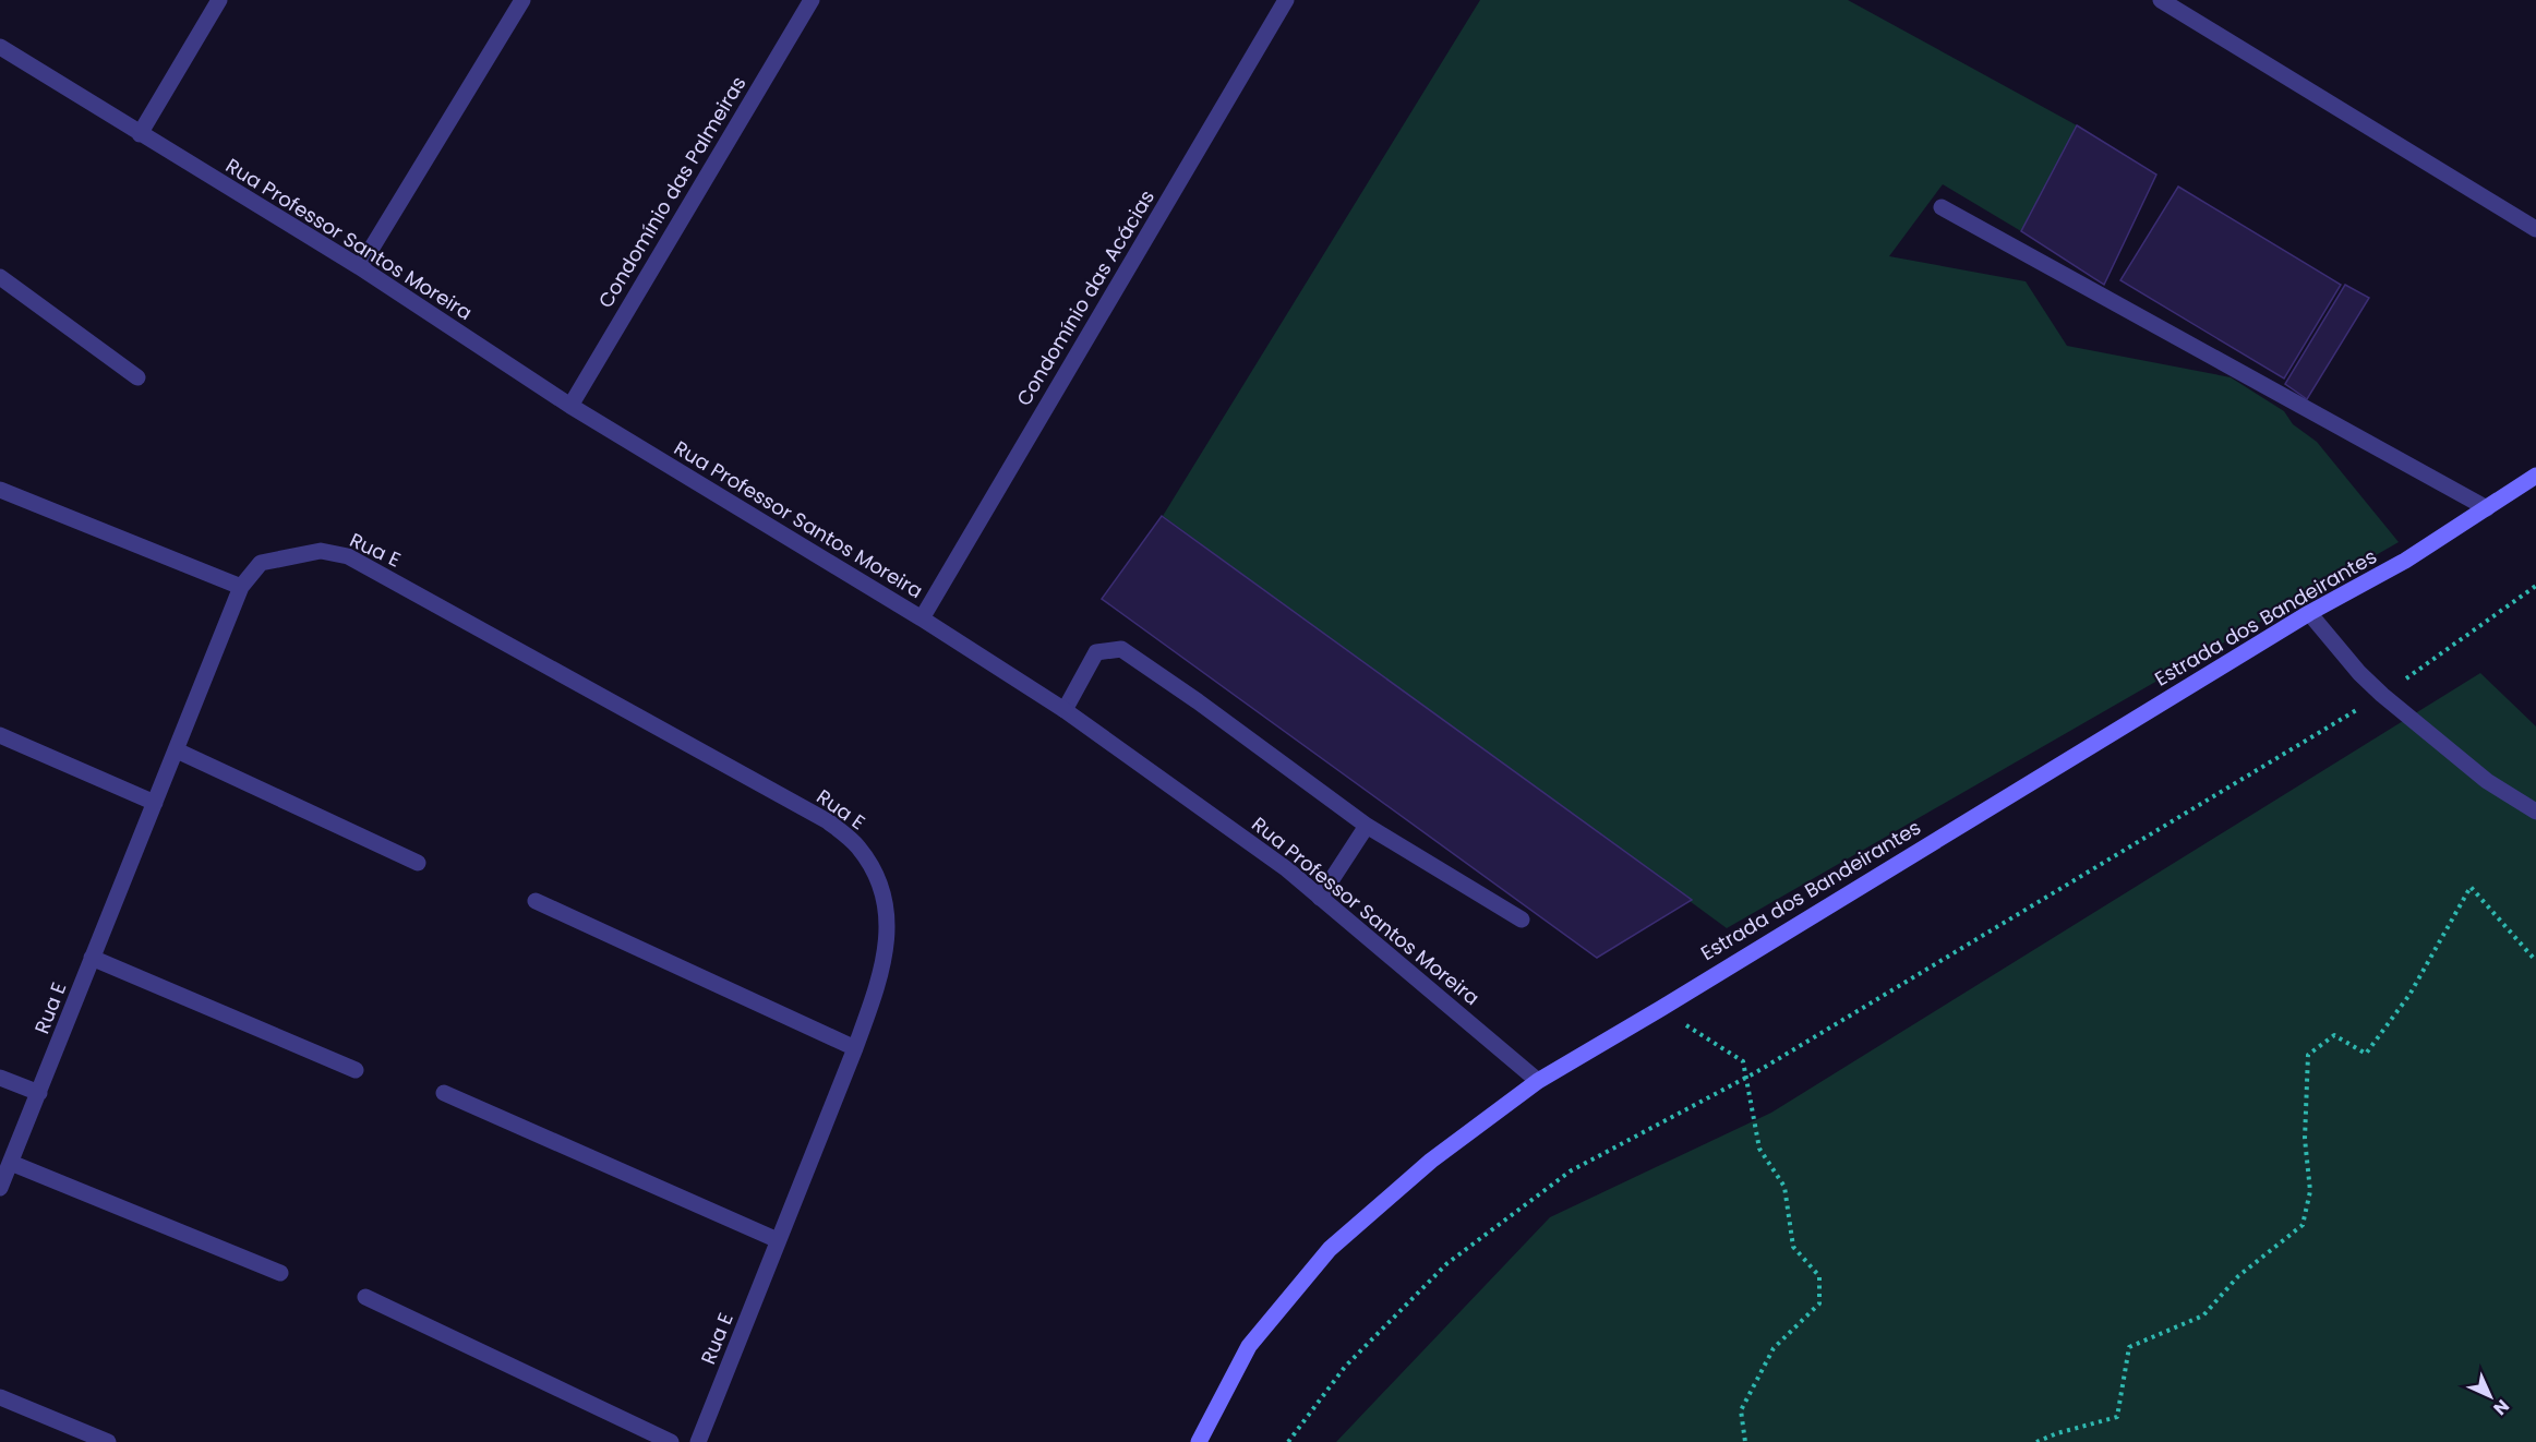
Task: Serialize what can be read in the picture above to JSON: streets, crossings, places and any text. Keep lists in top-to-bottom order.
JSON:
{
  "streets": {
    "main road": ["Estrada dos Bandeirantes"],
    "street": [
      "Condomínio das Palmeiras",
      "Rua Professor Santos Moreira",
      "Condomínio das Acácias",
      "Rua E"
    ]
  },
  "crossings": [
    ["Condomínio das Palmeiras", "Rua Professor Santos Moreira"],
    ["Rua Professor Santos Moreira", "Condomínio das Acácias"],
    ["Rua Professor Santos Moreira", "Estrada dos Bandeirantes"]
  ],
  "north": "bottom right"
}
